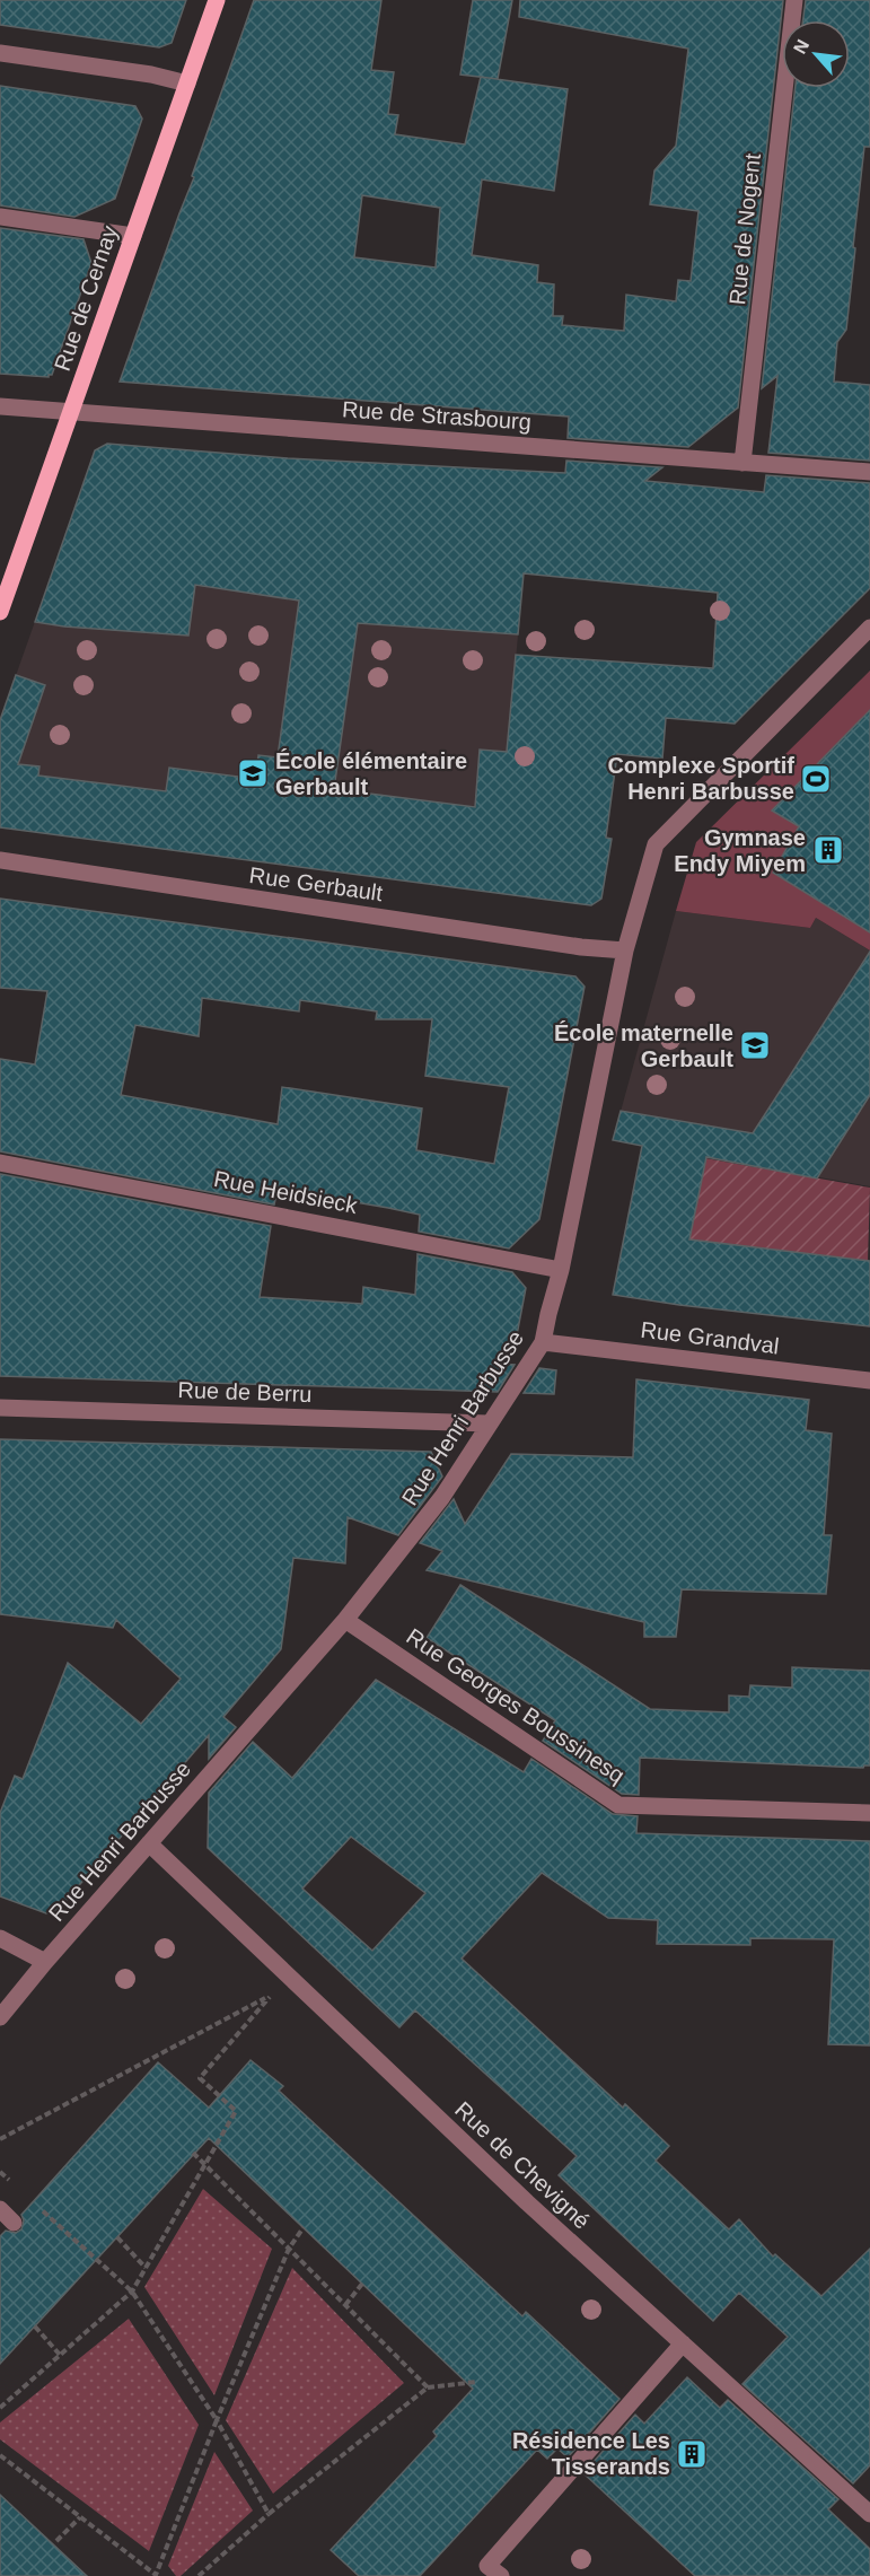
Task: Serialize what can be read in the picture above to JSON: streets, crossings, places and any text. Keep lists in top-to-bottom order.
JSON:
{
  "streets": {
    "main road": ["Rue de Cernay"],
    "street": [
      "Rue de Nogent",
      "Rue de Strasbourg",
      "Rue Gerbault",
      "Rue Heidsieck",
      "Rue Grandval",
      "Rue de Berru",
      "Rue Henri Barbusse",
      "Rue Georges Boussinesq",
      "Rue de Chevigné"
    ]
  },
  "crossings": [
    ["Rue de Nogent", "Rue de Strasbourg"],
    ["Rue de Cernay", "Rue de Strasbourg"],
    ["Rue Gerbault", "Rue Henri Barbusse"],
    ["Rue Heidsieck", "Rue Henri Barbusse"],
    ["Rue Grandval", "Rue Henri Barbusse"],
    ["Rue de Berru", "Rue Henri Barbusse"],
    ["Rue Henri Barbusse", "Rue Georges Boussinesq"],
    ["Rue Henri Barbusse", "Rue de Chevigné"]
  ],
  "places": {
    "school or university": ["École élémentaire Gerbault", "École maternelle Gerbault"],
    "sports": ["Complexe Sportif Henri Barbusse"],
    "building": ["Gymnase Endy Miyem", "Résidence Les Tisserands"]
  },
  "north": "top left"
}
